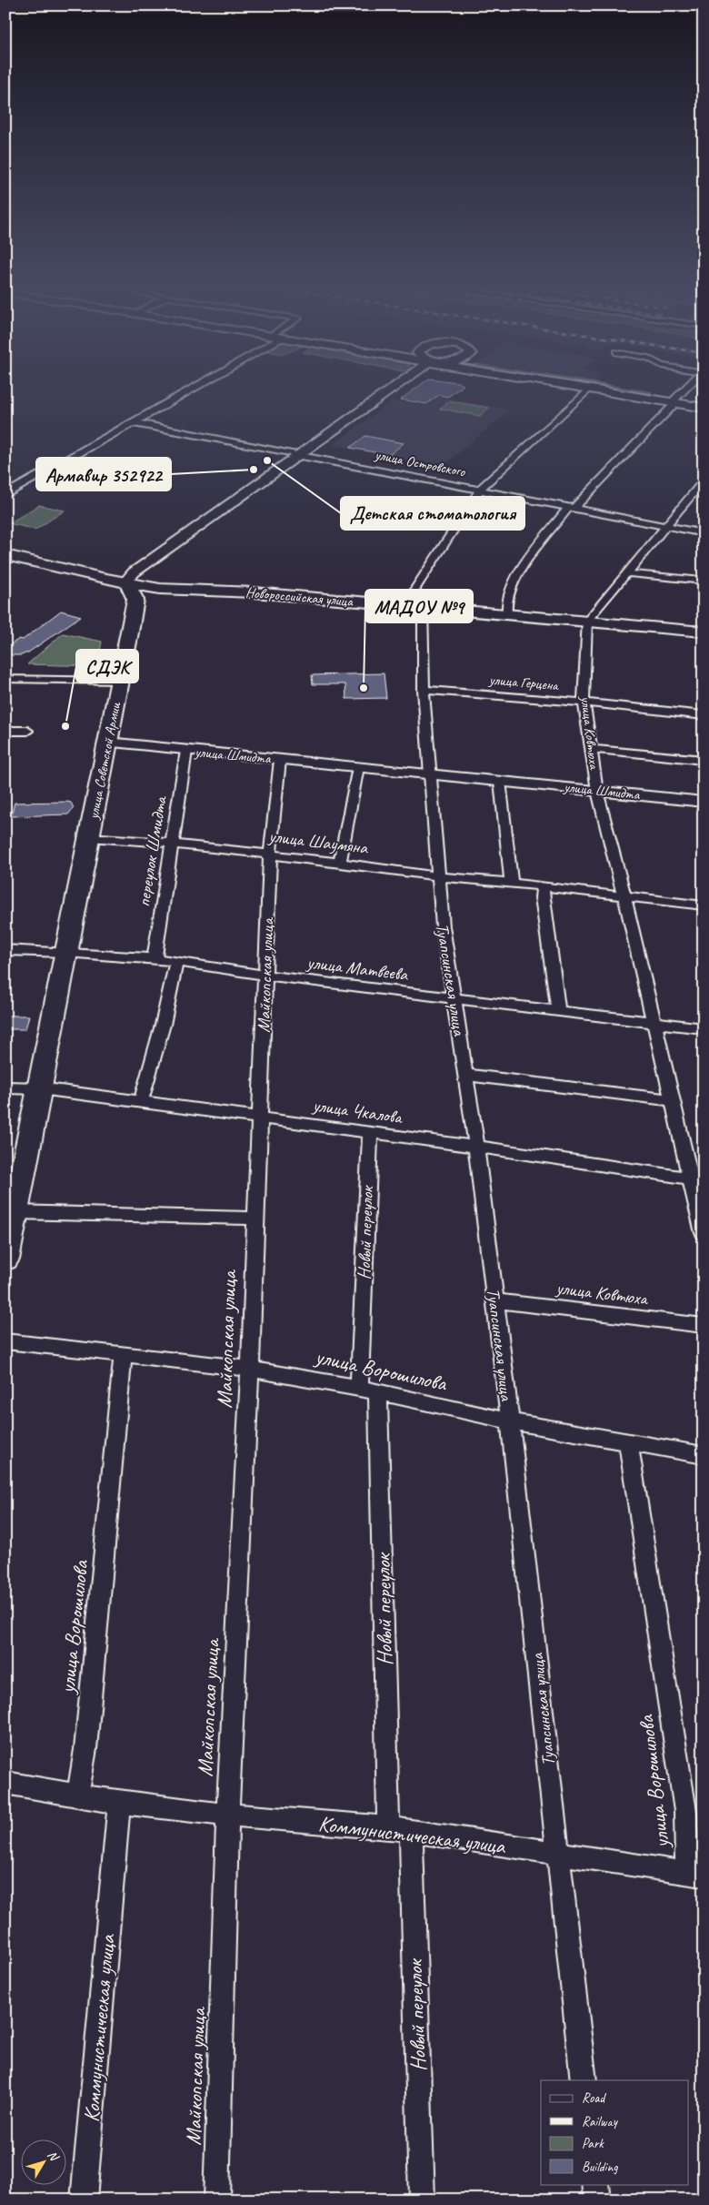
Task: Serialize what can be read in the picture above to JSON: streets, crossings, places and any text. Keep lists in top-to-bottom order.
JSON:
{
  "streets": {
    "main road": ["Новороссийская улица", "улица Советской Армии"],
    "street": [
      "улица Островского",
      "улица Герцена",
      "улица Ковтюха",
      "улица Шмидта",
      "улица Шаумяна",
      "переулок Шмидта",
      "улица Матвеева",
      "Майкопская улица",
      "Туапсинская улица",
      "улица Чкалова",
      "Новый переулок",
      "улица Ворошилова",
      "Коммунистическая улица"
    ]
  },
  "crossings": [
    ["улица Островского", "Туапсинская улица"],
    ["Новороссийская улица", "улица Ковтюха"],
    ["Новороссийская улица", "улица Советской Армии"],
    ["Новороссийская улица", "Туапсинская улица"],
    ["улица Герцена", "улица Ковтюха"],
    ["улица Герцена", "Туапсинская улица"],
    ["улица Ковтюха", "улица Шмидта"],
    ["улица Ковтюха", "улица Шаумяна"],
    ["улица Ковтюха", "улица Матвеева"],
    ["улица Ковтюха", "Туапсинская улица"],
    ["улица Ковтюха", "улица Чкалова"],
    ["улица Шмидта", "улица Советской Армии"],
    ["улица Шмидта", "переулок Шмидта"],
    ["улица Шмидта", "Майкопская улица"],
    ["улица Шмидта", "Туапсинская улица"],
    ["улица Советской Армии", "улица Шаумяна"],
    ["улица Советской Армии", "улица Матвеева"],
    ["улица Советской Армии", "улица Чкалова"],
    ["улица Шаумяна", "переулок Шмидта"],
    ["улица Шаумяна", "Майкопская улица"],
    ["улица Шаумяна", "Туапсинская улица"],
    ["переулок Шмидта", "улица Матвеева"],
    ["улица Матвеева", "Майкопская улица"],
    ["улица Матвеева", "Туапсинская улица"],
    ["Майкопская улица", "улица Чкалова"],
    ["Майкопская улица", "улица Ворошилова"],
    ["Майкопская улица", "Коммунистическая улица"],
    ["Туапсинская улица", "улица Чкалова"],
    ["Туапсинская улица", "улица Ворошилова"],
    ["Туапсинская улица", "Коммунистическая улица"],
    ["улица Чкалова", "Новый переулок"],
    ["Новый переулок", "улица Ворошилова"],
    ["Новый переулок", "Коммунистическая улица"],
    ["улица Ворошилова", "Коммунистическая улица"]
  ],
  "places": [
    "Детская стоматология",
    "Армавир 352922",
    "МАДОУ №9",
    "СДЭК"
  ],
  "legend": [
    "Road",
    "Railway",
    "Park",
    "Building"
  ],
  "north": "top right"
}
